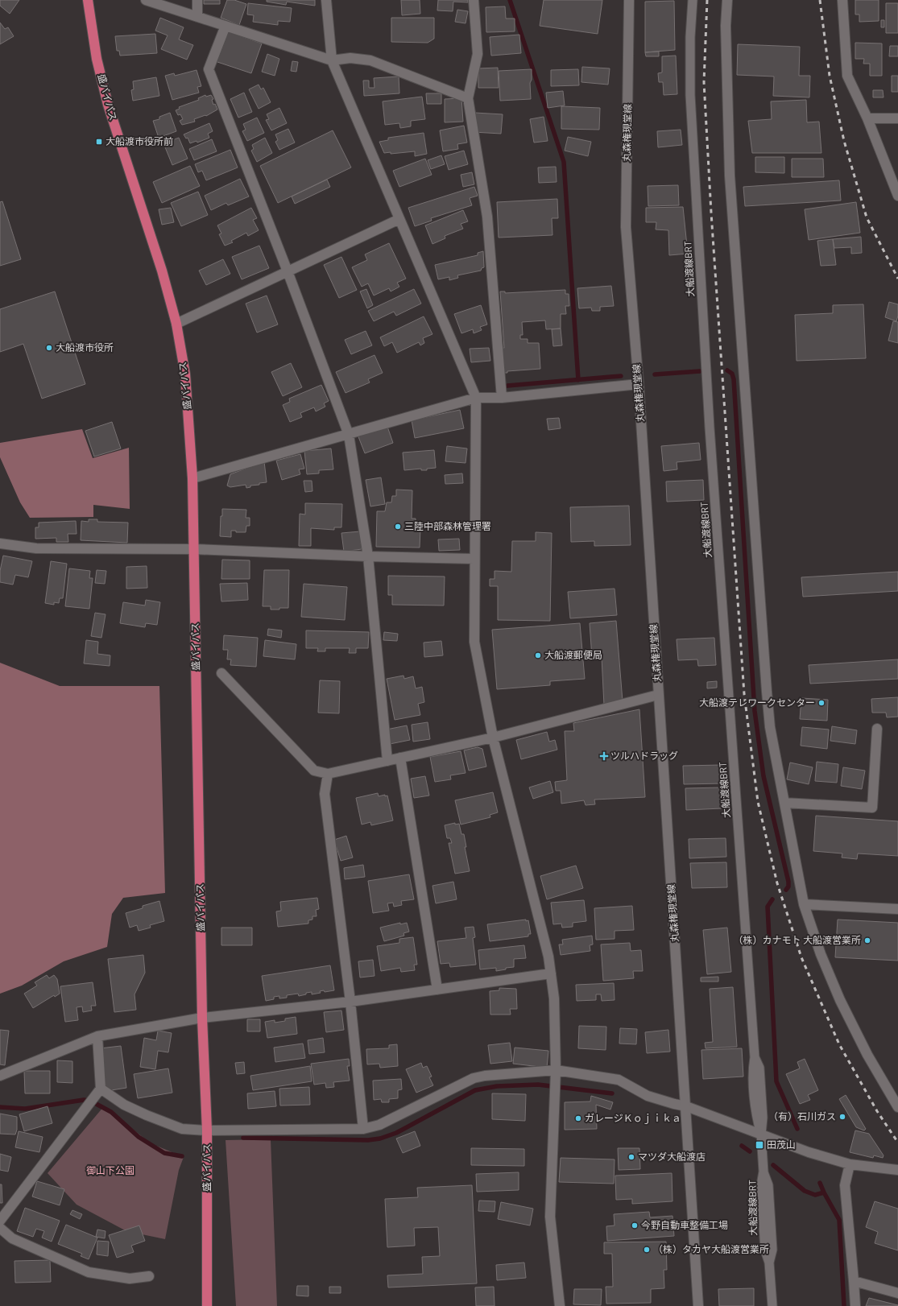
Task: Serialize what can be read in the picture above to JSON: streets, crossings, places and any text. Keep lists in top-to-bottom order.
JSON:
{
  "streets": {
    "highway": ["盛バイパス"],
    "street": ["丸森権現堂線"],
    "lane": ["大船渡線BRT"]
  },
  "parks": ["御山下公園"],
  "places": {
    "transit": ["大船渡市役所前", "田茂山"],
    "other": [
      "大船渡市役所",
      "三陸中部森林管理署",
      "大船渡郵便局",
      "大船渡テレワークセンター",
      "（株）カナモト 大船渡営業所",
      "（有）石川ガス",
      "ガレージＫｏｊｉｋａ",
      "マツダ大船渡店",
      "今野自動車整備工場",
      "（株）タカヤ大船渡営業所"
    ],
    "health": ["ツルハドラッグ"]
  }
}
